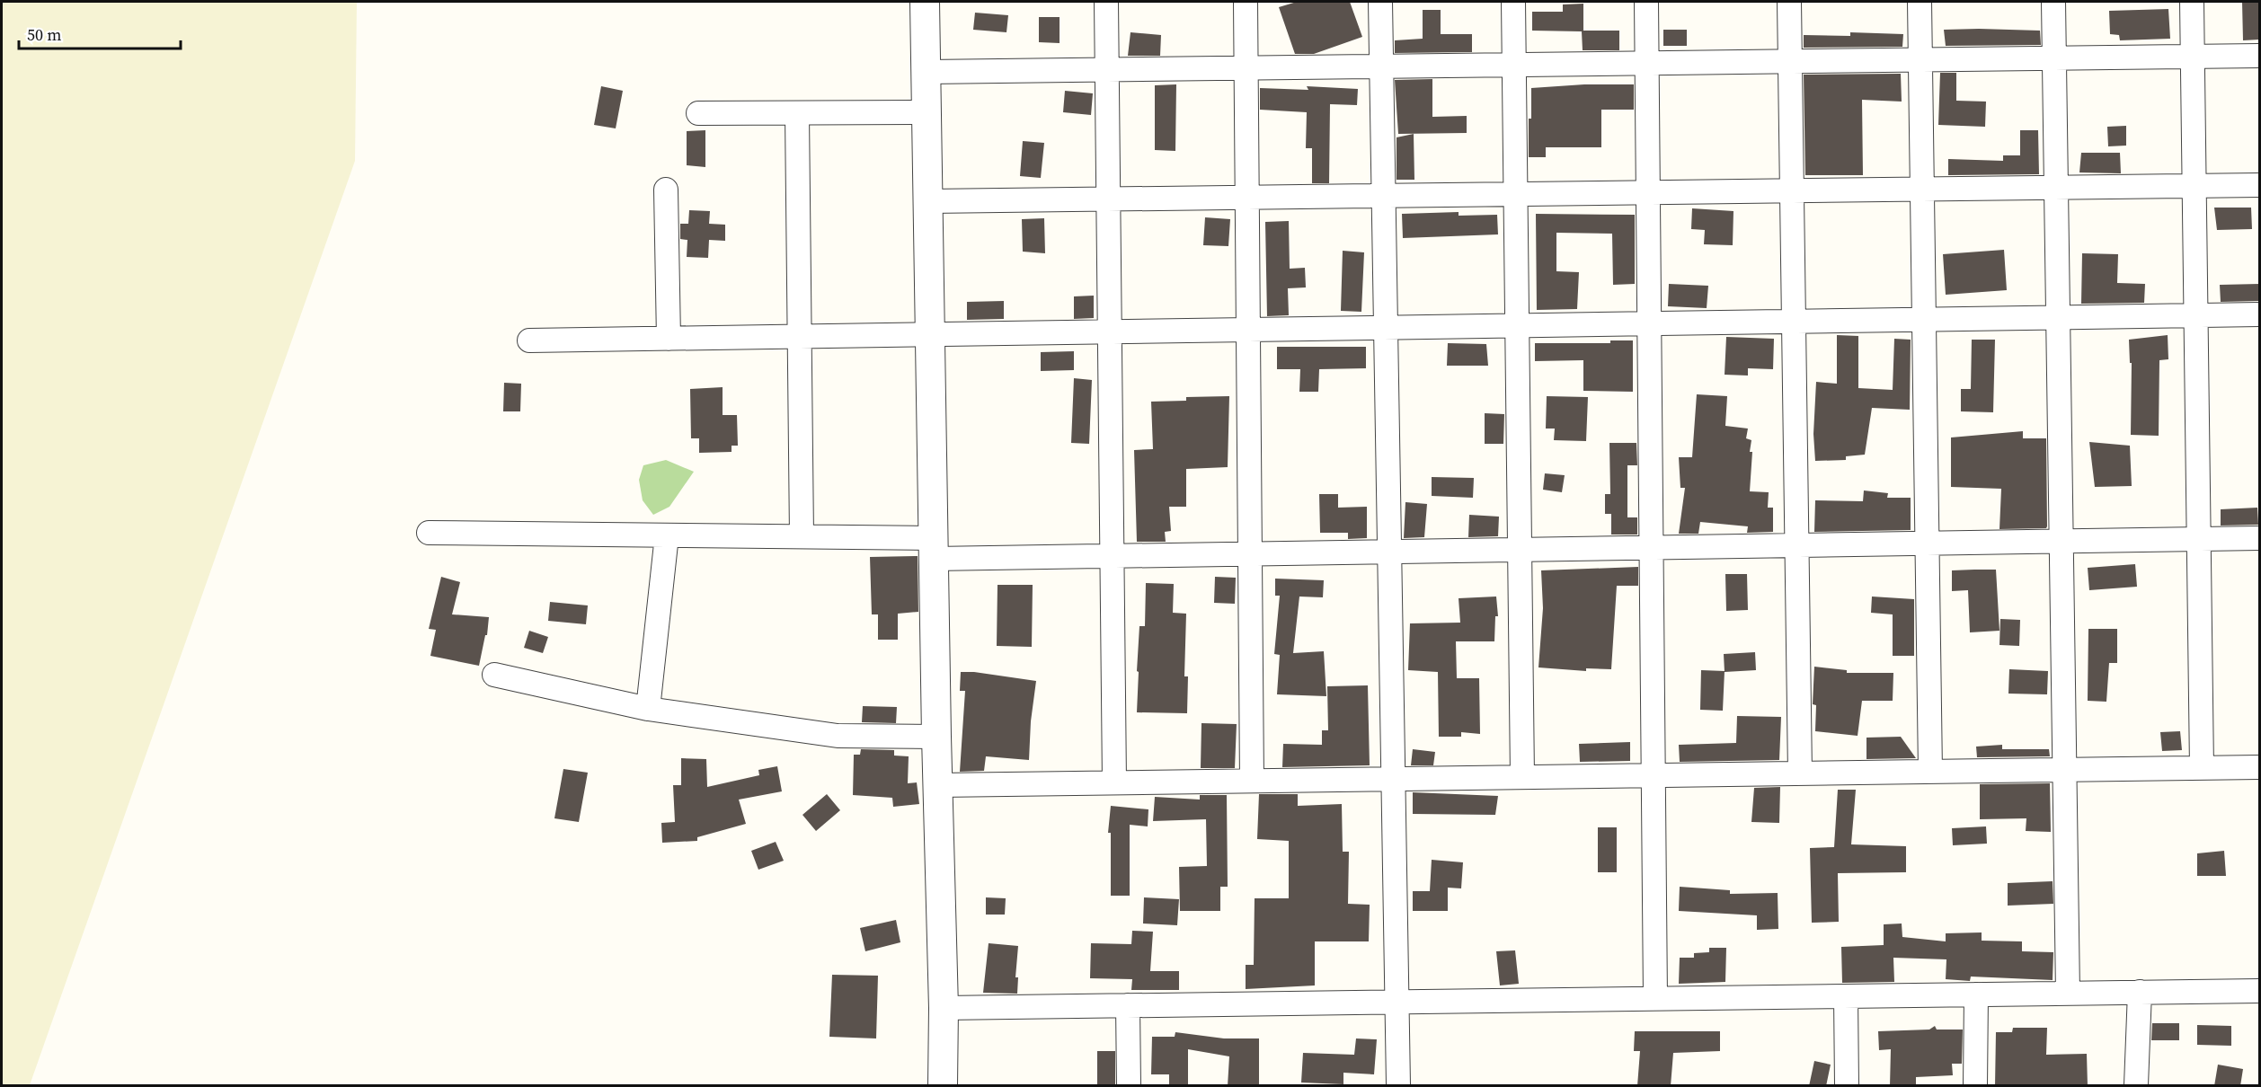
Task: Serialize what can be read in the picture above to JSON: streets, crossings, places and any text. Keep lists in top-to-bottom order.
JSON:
{
  "scale_bar": "50 m"
}
